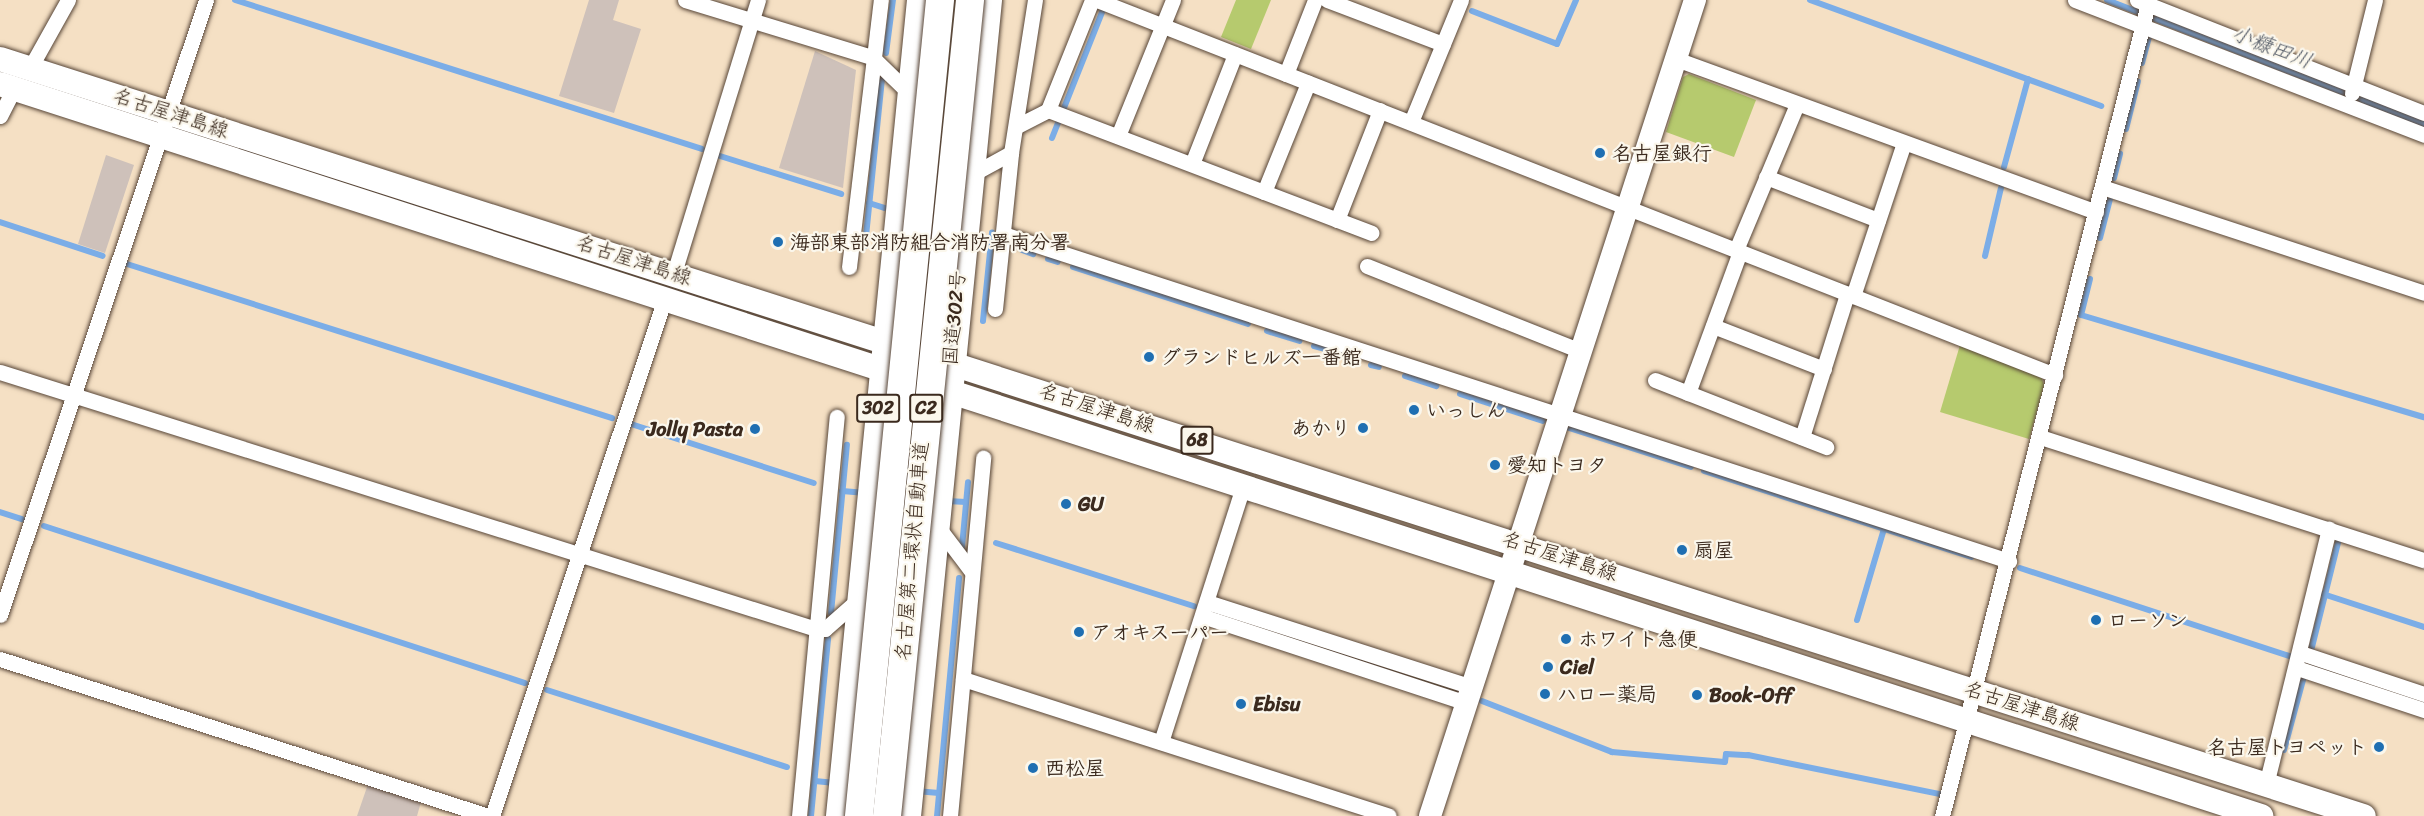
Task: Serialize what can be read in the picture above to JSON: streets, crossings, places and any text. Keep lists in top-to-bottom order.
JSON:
{
  "streets": {
    "highway": [
      "国道302号",
      "302",
      "C2",
      "名古屋第二環状自動車道"
    ],
    "main road": ["名古屋津島線", "68"]
  },
  "crossings": [
    ["名古屋津島線", "国道302号"],
    ["名古屋津島線", "302"]
  ],
  "water": ["小糠田川"],
  "places": [
    "名古屋銀行",
    "海部東部消防組合消防署南分署",
    "グランドヒルズ一番館",
    "いっしん",
    "あかり",
    "Jolly Pasta",
    "愛知トヨタ",
    "GU",
    "扇屋",
    "ローソン",
    "アオキスーパー",
    "ホワイト急便",
    "Ciel",
    "ハロー薬局",
    "Book-Off",
    "Ebisu",
    "名古屋トヨペット",
    "西松屋"
  ]
}
